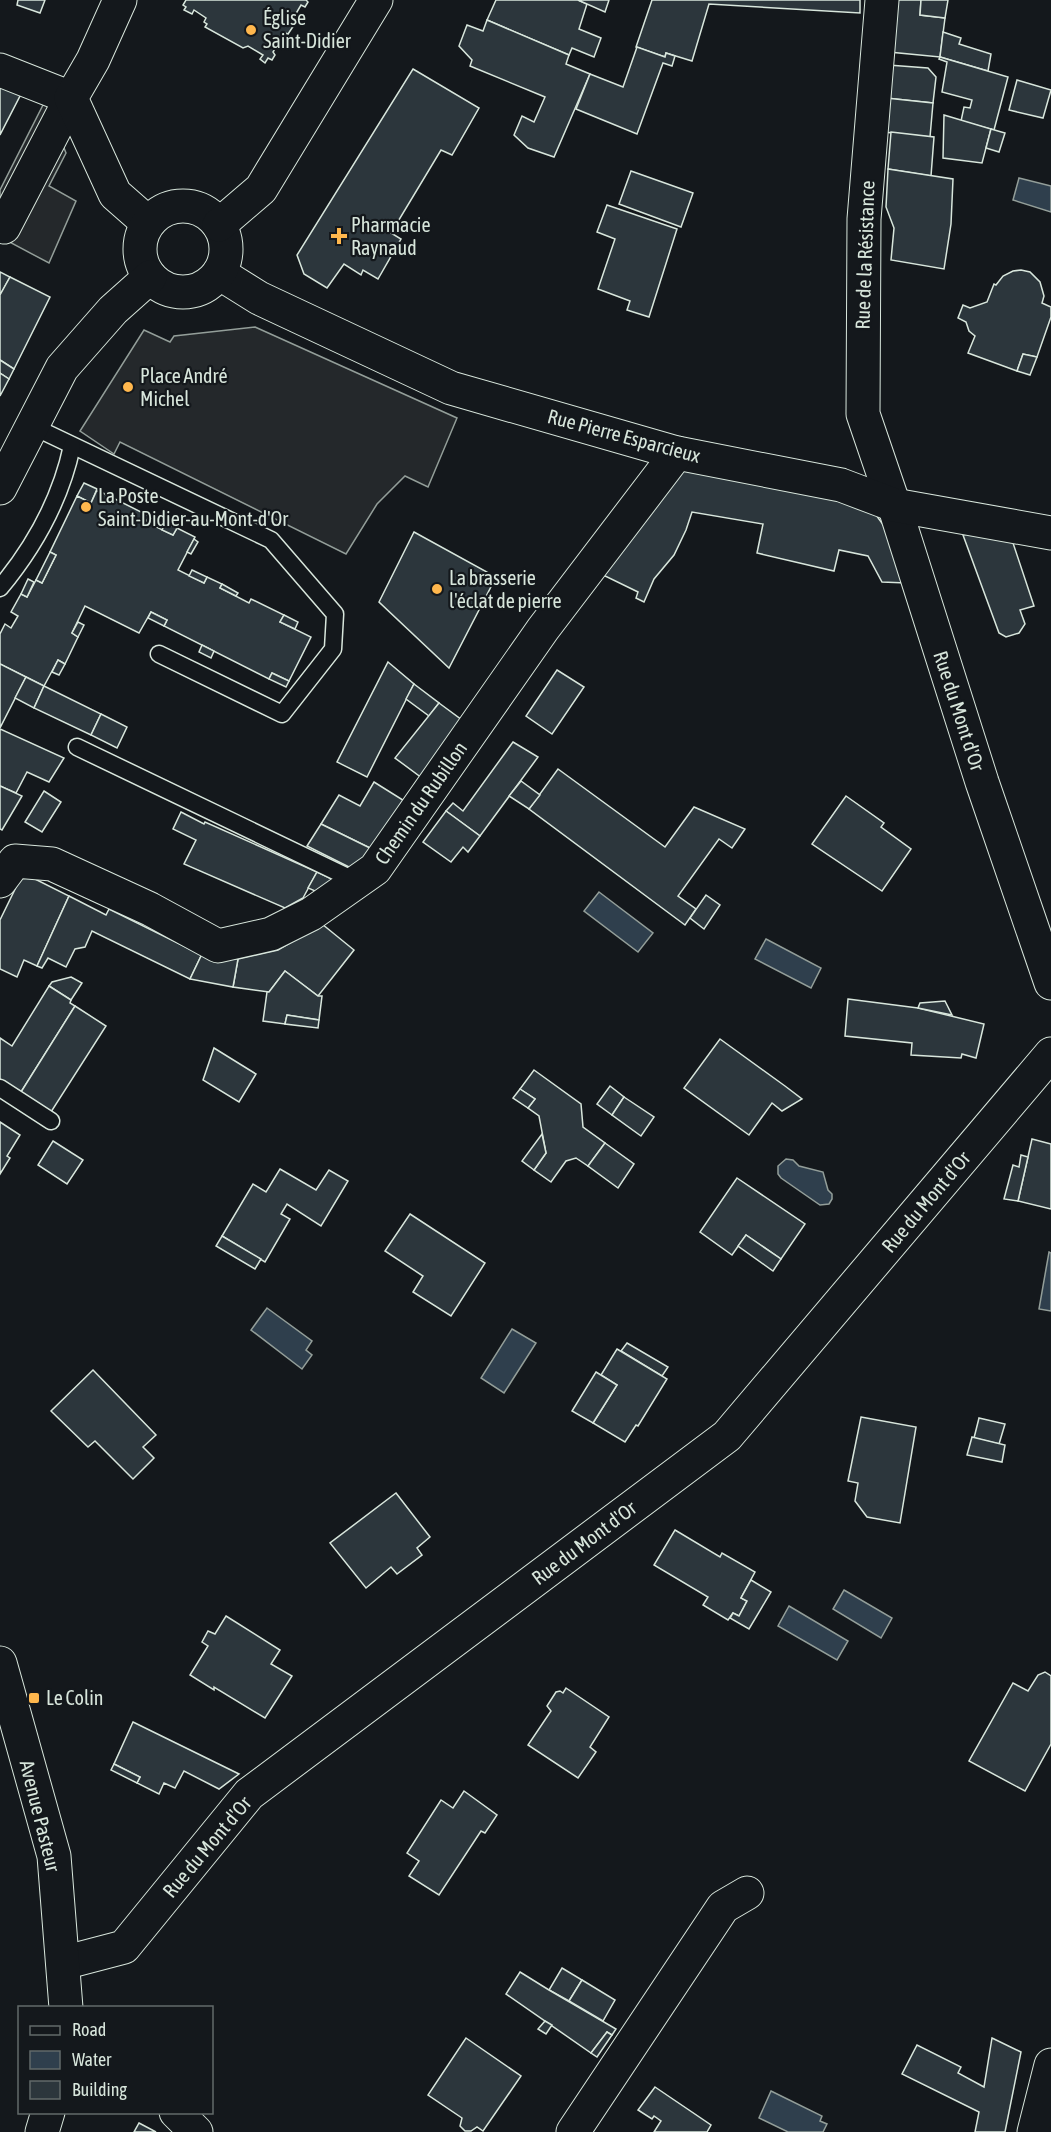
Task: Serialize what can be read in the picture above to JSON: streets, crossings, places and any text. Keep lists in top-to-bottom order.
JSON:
{
  "streets": {
    "street": [
      "Rue de la Résistance",
      "Rue Pierre Esparcieux",
      "Rue du Mont d'Or",
      "Chemin du Rubillon",
      "Avenue Pasteur"
    ]
  },
  "crossings": [
    ["Rue de la Résistance", "Rue Pierre Esparcieux"],
    ["Rue de la Résistance", "Rue du Mont d'Or"],
    ["Rue Pierre Esparcieux", "Rue du Mont d'Or"],
    ["Rue Pierre Esparcieux", "Chemin du Rubillon"],
    ["Rue du Mont d'Or", "Avenue Pasteur"]
  ],
  "places": {
    "other": [
      "Église Saint-Didier",
      "Place André Michel",
      "La Poste Saint-Didier-au-Mont-d'Or",
      "La brasserie l'éclat de pierre"
    ],
    "health": ["Pharmacie Raynaud"],
    "transit": ["Le Colin"]
  },
  "legend": ["Road", "Water", "Building"]
}
